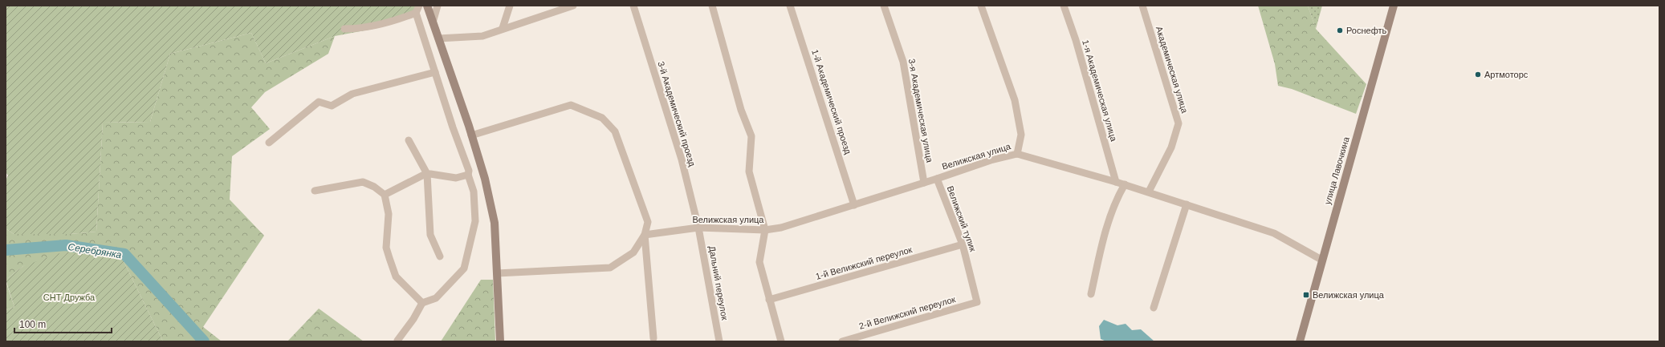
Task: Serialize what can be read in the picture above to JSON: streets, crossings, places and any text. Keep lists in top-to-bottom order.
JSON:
{
  "streets": {
    "street": [
      "Академическая улица",
      "1-я Академическая улица",
      "1-й Академический проезд",
      "3-я Академическая улица",
      "3-й Академический проезд",
      "Велижская улица",
      "улица Лавочкина",
      "Велижский тупик",
      "1-й Велижский переулок",
      "Дальний переулок",
      "2-й Велижский переулок"
    ]
  },
  "crossings": [
    ["Академическая улица", "Велижская улица"],
    ["1-я Академическая улица", "Велижская улица"],
    ["1-й Академический проезд", "Велижская улица"],
    ["3-я Академическая улица", "Велижская улица"],
    ["3-й Академический проезд", "Велижская улица"],
    ["3-й Академический проезд", "Дальний переулок"],
    ["Велижская улица", "улица Лавочкина"],
    ["Велижская улица", "Велижский тупик"],
    ["Велижская улица", "Дальний переулок"],
    ["Велижский тупик", "1-й Велижский переулок"],
    ["Велижский тупик", "2-й Велижский переулок"]
  ],
  "water": ["Серебрянка"],
  "parks": ["СНТ Дружба"],
  "places": {
    "other": ["Роснефть", "Артмоторс"],
    "transit": ["Велижская улица"]
  },
  "scale_bar": "100 m"
}
